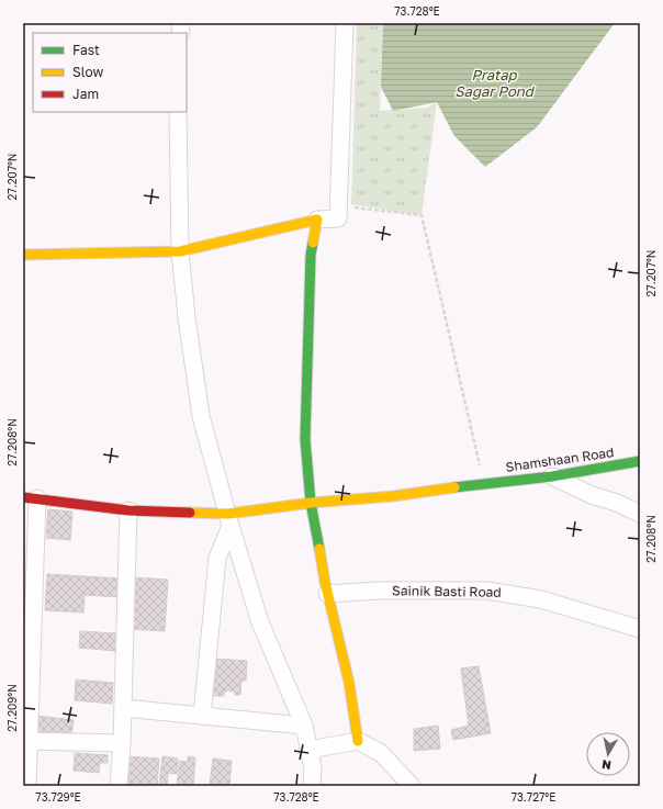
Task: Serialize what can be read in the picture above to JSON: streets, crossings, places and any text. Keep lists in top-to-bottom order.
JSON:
{
  "streets": {
    "street": ["Shamshaan Road", "Sainik Basti Road"]
  },
  "water": ["Pratap Sagar Pond"],
  "legend": ["Fast", "Slow", "Jam"],
  "north": "bottom",
  "coordinates": [
    "73.728°E",
    "27.207°N",
    "27.208°N",
    "27.209°N",
    "73.729°E",
    "73.727°E"
  ]
}
